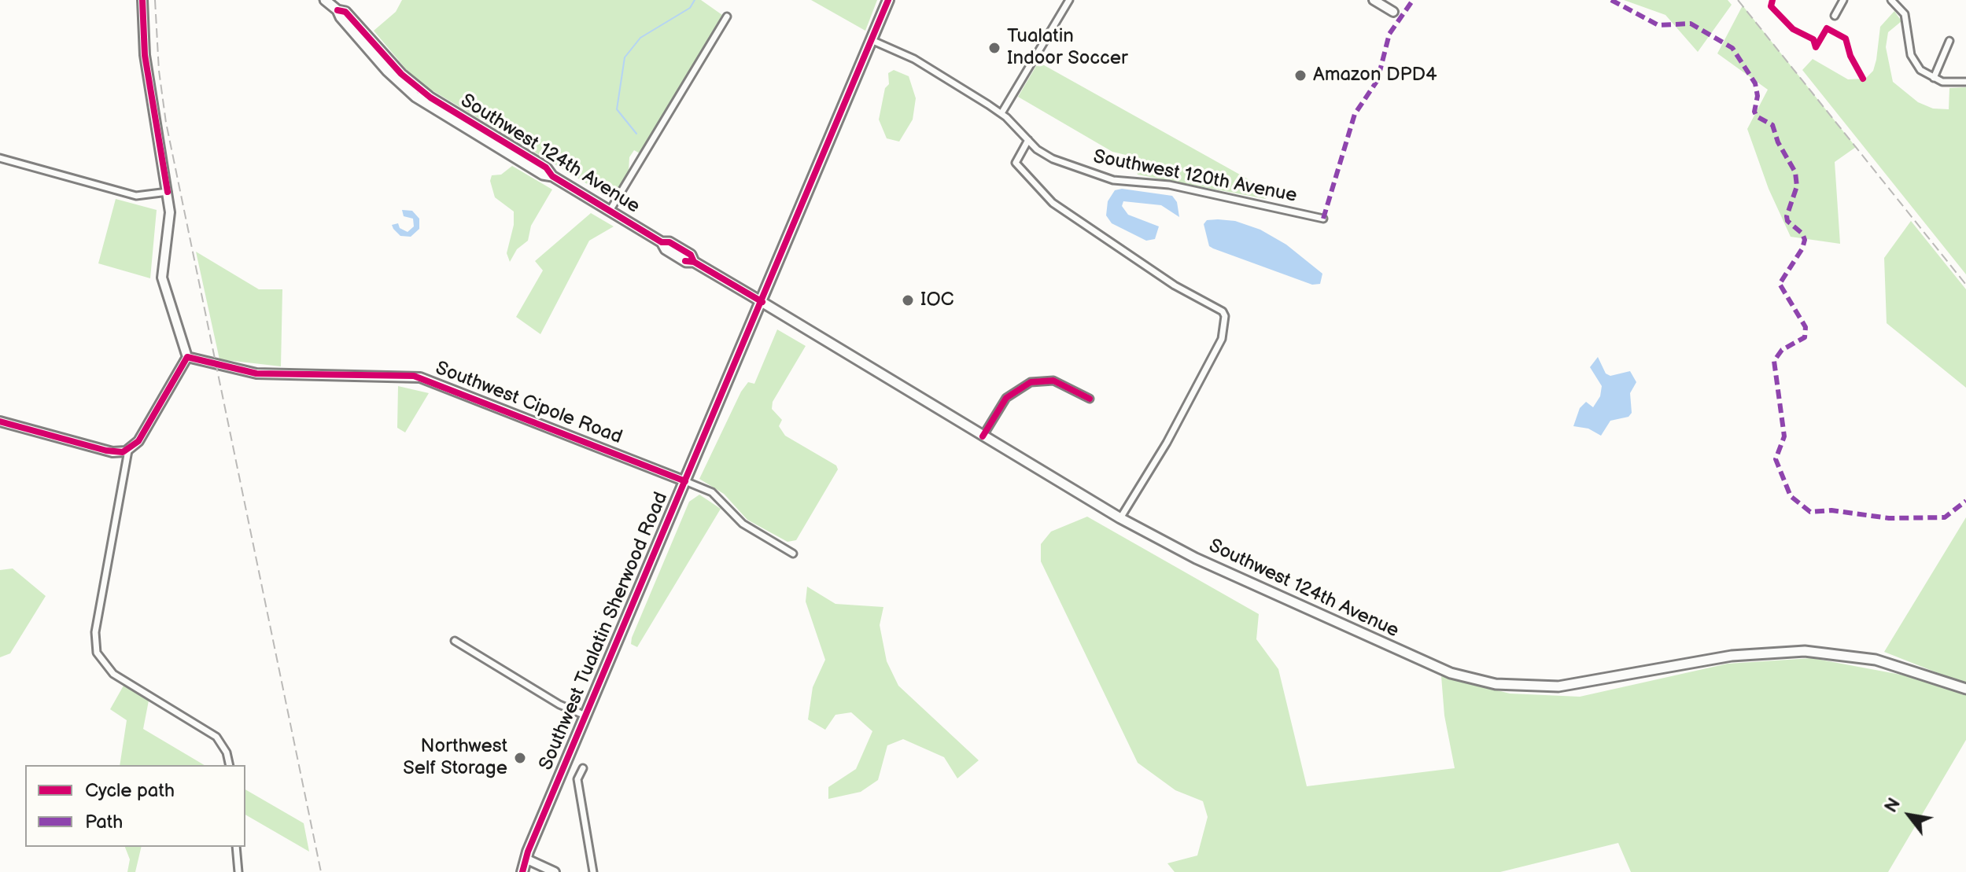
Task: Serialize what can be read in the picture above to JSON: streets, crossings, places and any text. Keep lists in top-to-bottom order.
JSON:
{
  "streets": {
    "highway": ["Southwest Tualatin Sherwood Road"],
    "main road": ["Southwest 124th Avenue"],
    "street": ["Southwest 120th Avenue", "Southwest Cipole Road"]
  },
  "crossings": [
    ["Southwest 124th Avenue", "Southwest Tualatin Sherwood Road"],
    ["Southwest 120th Avenue", "Southwest Tualatin Sherwood Road"],
    ["Southwest Cipole Road", "Southwest Tualatin Sherwood Road"]
  ],
  "places": [
    "Tualatin Indoor Soccer",
    "Amazon DPD4",
    "IOC",
    "Northwest Self Storage"
  ],
  "legend": ["Cycle path", "Path"],
  "north": "top left"
}
